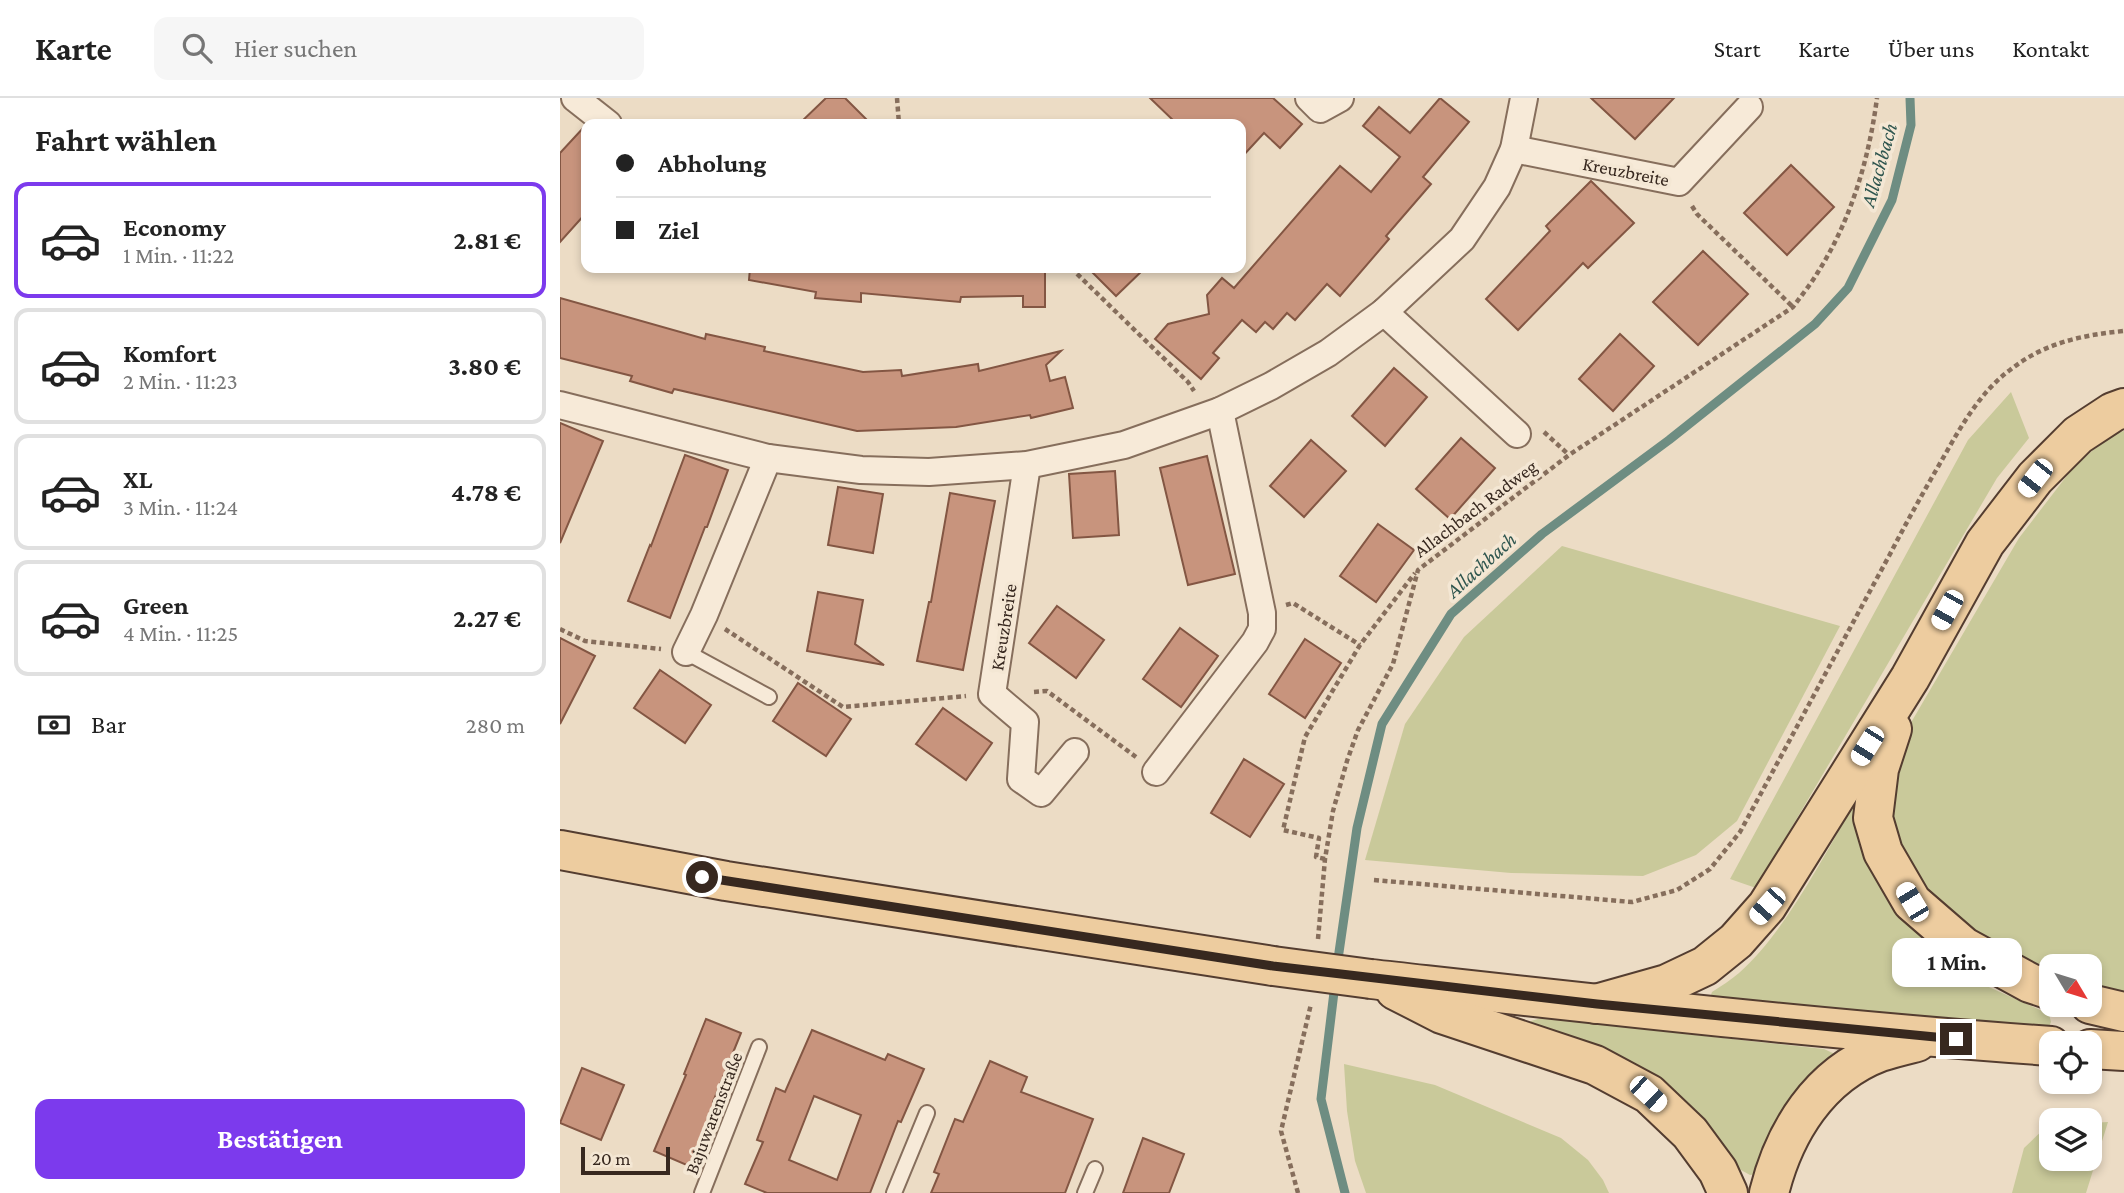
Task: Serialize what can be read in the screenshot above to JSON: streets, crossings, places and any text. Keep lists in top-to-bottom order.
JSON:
{
  "streets": {
    "street": ["Kreuzbreite"],
    "lane": ["Bajuwarenstraße"],
    "path": ["Allachbach Radweg"]
  },
  "water": ["Allachbach"],
  "scale_bar": "20 m",
  "north": "bottom right",
  "page": {
    "header": "Karte",
    "search": "Hier suchen",
    "nav": [
      "Start",
      "Karte",
      "Über uns",
      "Kontakt"
    ],
    "heading": "Fahrt wählen",
    "banner": ["Abholung", "Ziel"],
    "list": [
      {
        "name": "Economy",
        "note": "1 Min. · 11:22",
        "value": "2.81 €"
      },
      {
        "name": "Komfort",
        "note": "2 Min. · 11:23",
        "value": "3.80 €"
      },
      {
        "name": "XL",
        "note": "3 Min. · 11:24",
        "value": "4.78 €"
      },
      {
        "name": "Green",
        "note": "4 Min. · 11:25",
        "value": "2.27 €"
      }
    ],
    "pay": ["Bar", "280 m"],
    "bubble": "1 Min.",
    "buttons": "Bestätigen",
    "scale": "20 m"
  }
}
